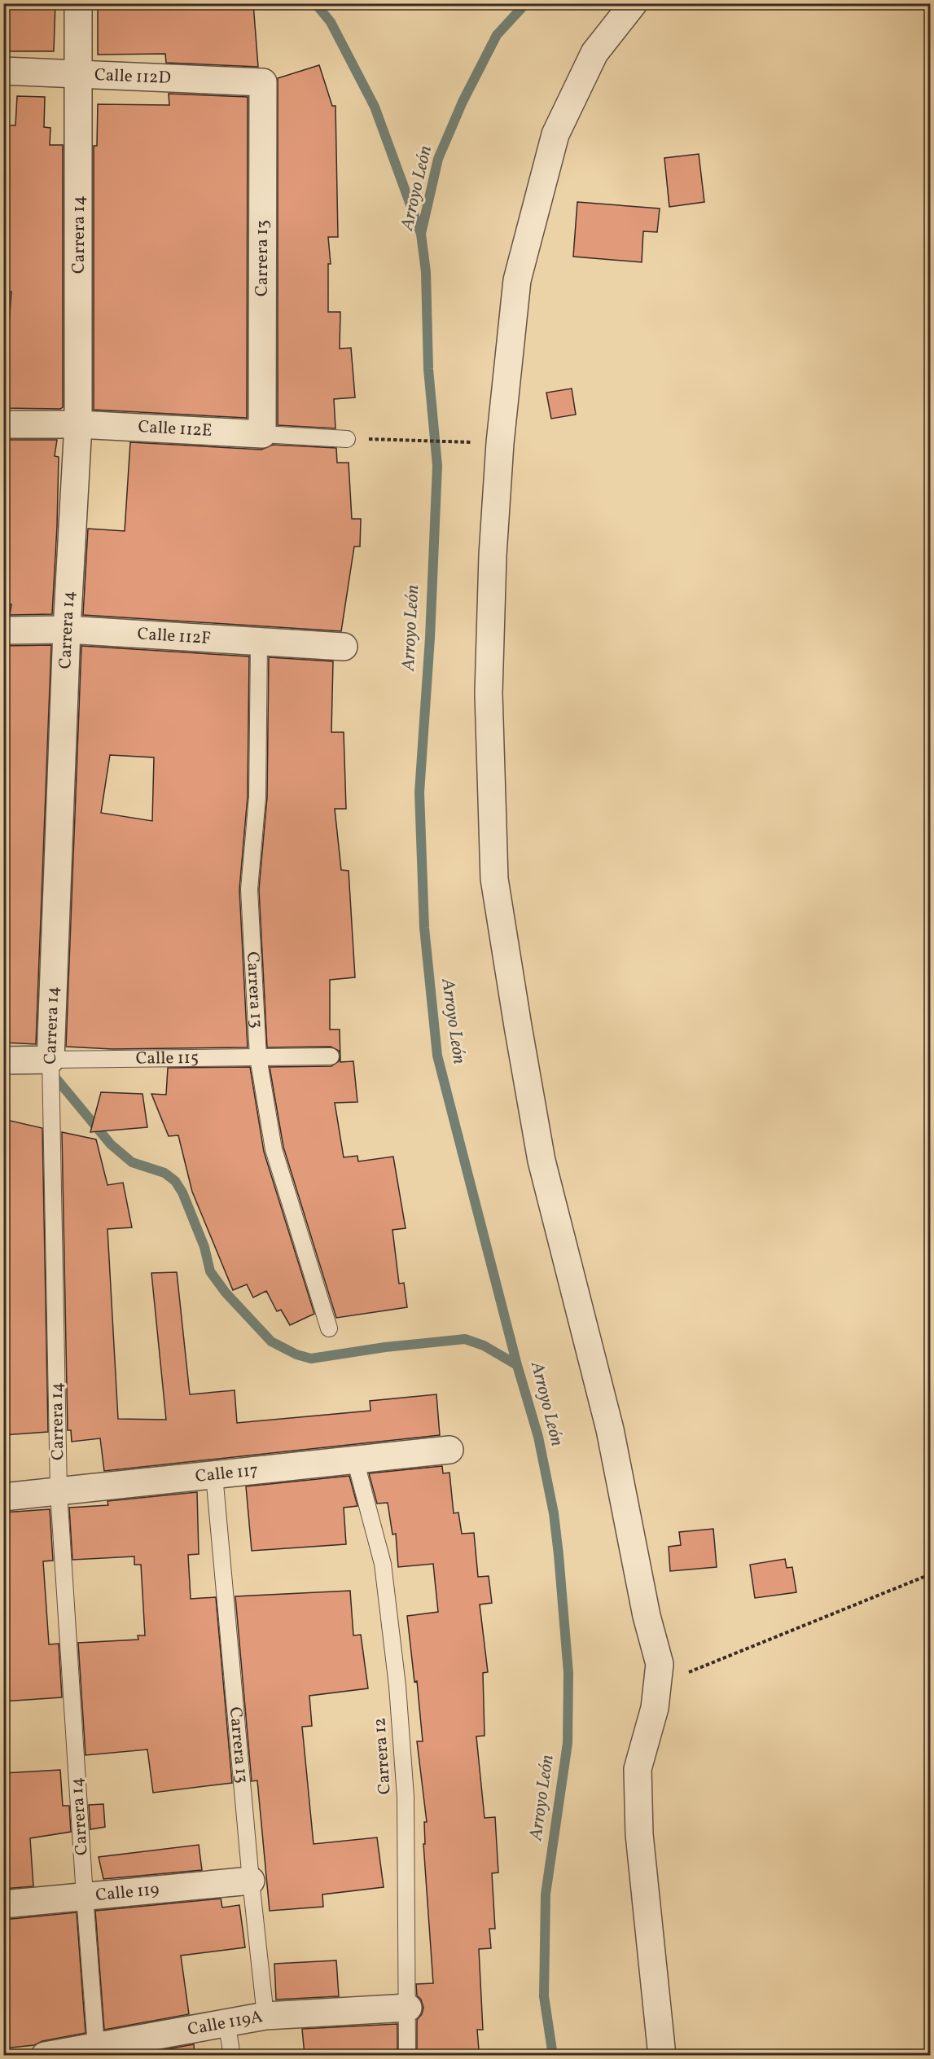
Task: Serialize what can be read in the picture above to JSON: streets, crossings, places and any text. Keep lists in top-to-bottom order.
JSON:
{
  "streets": {
    "street": [
      "Calle 112D",
      "Carrera 14",
      "Carrera 13",
      "Calle 112E",
      "Calle 112F",
      "Calle 115",
      "Calle 117",
      "Calle 119",
      "Calle 119A"
    ],
    "lane": ["Carrera 12"]
  },
  "crossings": [
    ["Calle 112D", "Carrera 14"],
    ["Calle 112D", "Carrera 13"],
    ["Carrera 14", "Calle 112E"],
    ["Carrera 14", "Calle 112F"],
    ["Carrera 14", "Calle 115"],
    ["Carrera 14", "Calle 117"],
    ["Carrera 14", "Calle 119"],
    ["Carrera 14", "Calle 119A"],
    ["Carrera 13", "Calle 112E"],
    ["Carrera 13", "Calle 112F"],
    ["Carrera 13", "Calle 115"],
    ["Carrera 13", "Calle 117"],
    ["Carrera 13", "Calle 119"],
    ["Carrera 13", "Calle 119A"],
    ["Calle 117", "Carrera 12"],
    ["Carrera 12", "Calle 119A"]
  ],
  "water": ["Arroyo León"]
}
